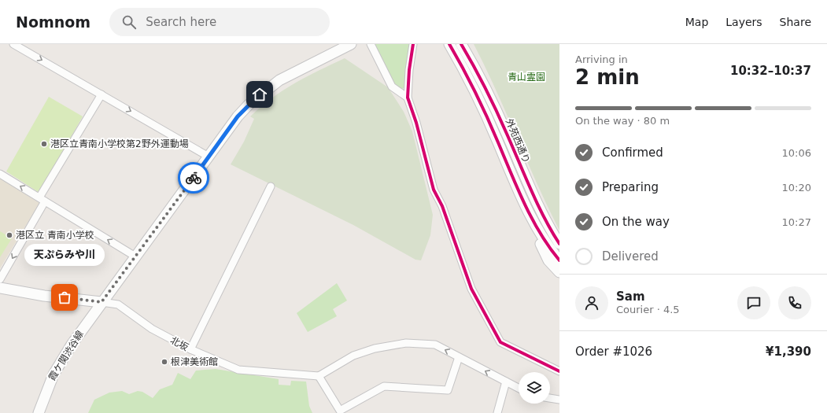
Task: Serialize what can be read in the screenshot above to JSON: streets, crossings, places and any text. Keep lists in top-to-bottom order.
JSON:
{
  "streets": {
    "main road": ["外苑西通り", "霞ケ関渋谷線"],
    "street": ["北坂"]
  },
  "crossings": [
    ["北坂", "霞ケ関渋谷線"]
  ],
  "parks": ["青山霊園"],
  "places": [
    "港区立青南小学校第2野外運動場",
    "港区立 青南小学校",
    "天ぷらみや川",
    "根津美術館"
  ],
  "page": {
    "header": "Nomnom",
    "search": "Search here",
    "nav": ["Map", "Layers", "Share"],
    "heading": ["2 min", "Arriving in", "10:32–10:37"],
    "panel": [
      "Sam",
      "Courier · 4.5",
      "Order #1026",
      "¥1,390"
    ],
    "bar": "On the way · 80 m",
    "list": [
      ["Confirmed", "10:06"],
      ["Preparing", "10:20"],
      ["On the way", "10:27"],
      "Delivered"
    ],
    "bubble": "天ぷらみや川"
  }
}
